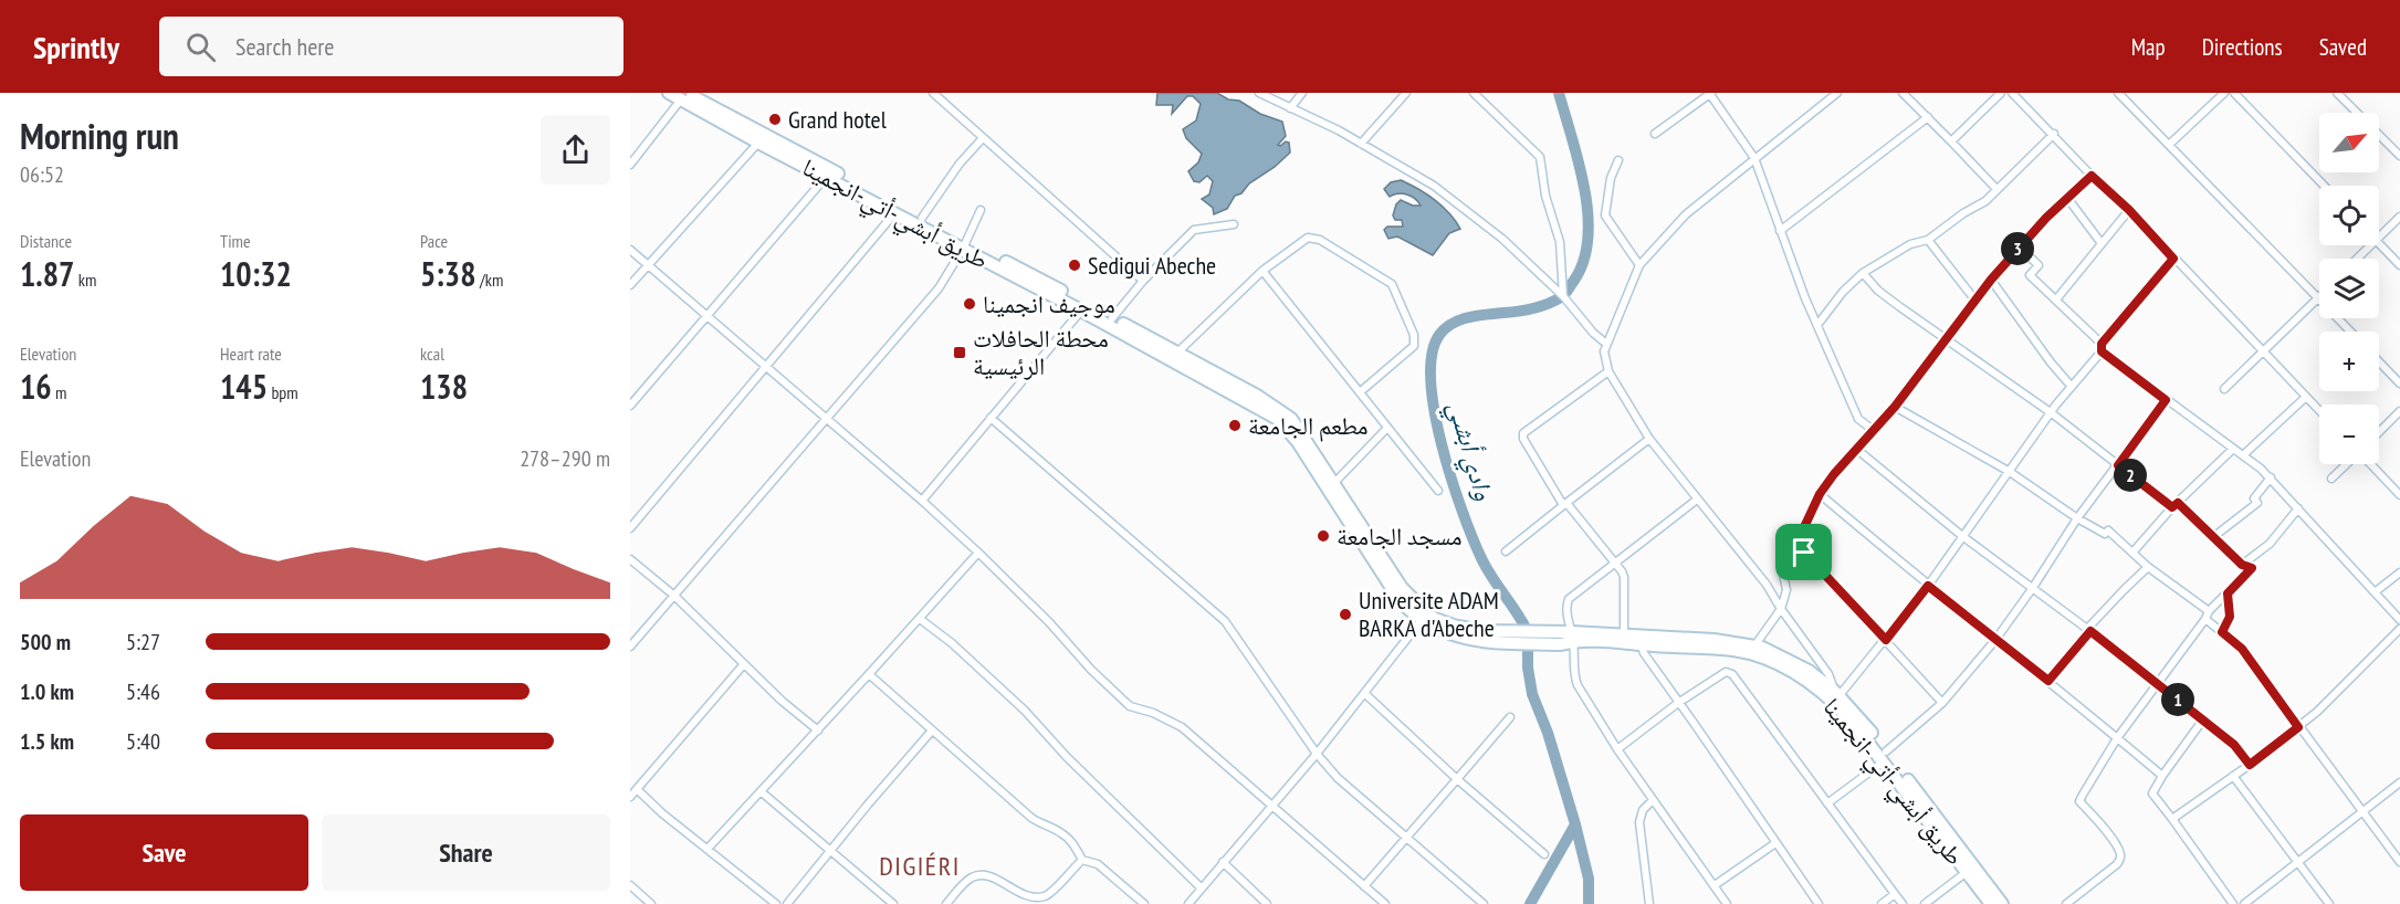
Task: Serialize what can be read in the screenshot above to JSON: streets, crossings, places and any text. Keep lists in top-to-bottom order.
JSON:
{
  "streets": {
    "highway": ["طريق أبشي-أتي-انجمينا"]
  },
  "districts": ["DIGIÉRI"],
  "water": ["وادي أبشي"],
  "places": {
    "other": [
      "Grand hotel",
      "Sedigui Abeche",
      "موجيف انجمينا",
      "مطعم الجامعة",
      "مسجد الجامعة",
      "Universite ADAM BARKA d'Abeche"
    ],
    "transit": ["محطة الحافلات الرئيسية"]
  },
  "north": "top right",
  "page": {
    "header": "Sprintly",
    "search": "Search here",
    "nav": ["Map", "Directions", "Saved"],
    "heading": ["Morning run", "06:52"],
    "map_buttons": ["+", "−"],
    "stats": [
      ["Distance", "1.87 km"],
      ["Time", "10:32"],
      ["Pace", "5:38 /km"],
      ["Elevation", "16 m"],
      ["Heart rate", "145 bpm"],
      ["kcal", "138"]
    ],
    "pins": ["3", "2", "1"],
    "chart": ["Elevation", "278–290 m"],
    "list": [
      {
        "name": "500 m",
        "note": "5:27"
      },
      {
        "name": "1.0 km",
        "note": "5:46"
      },
      {
        "name": "1.5 km",
        "note": "5:40"
      }
    ],
    "buttons": ["Save", "Share"]
  }
}
